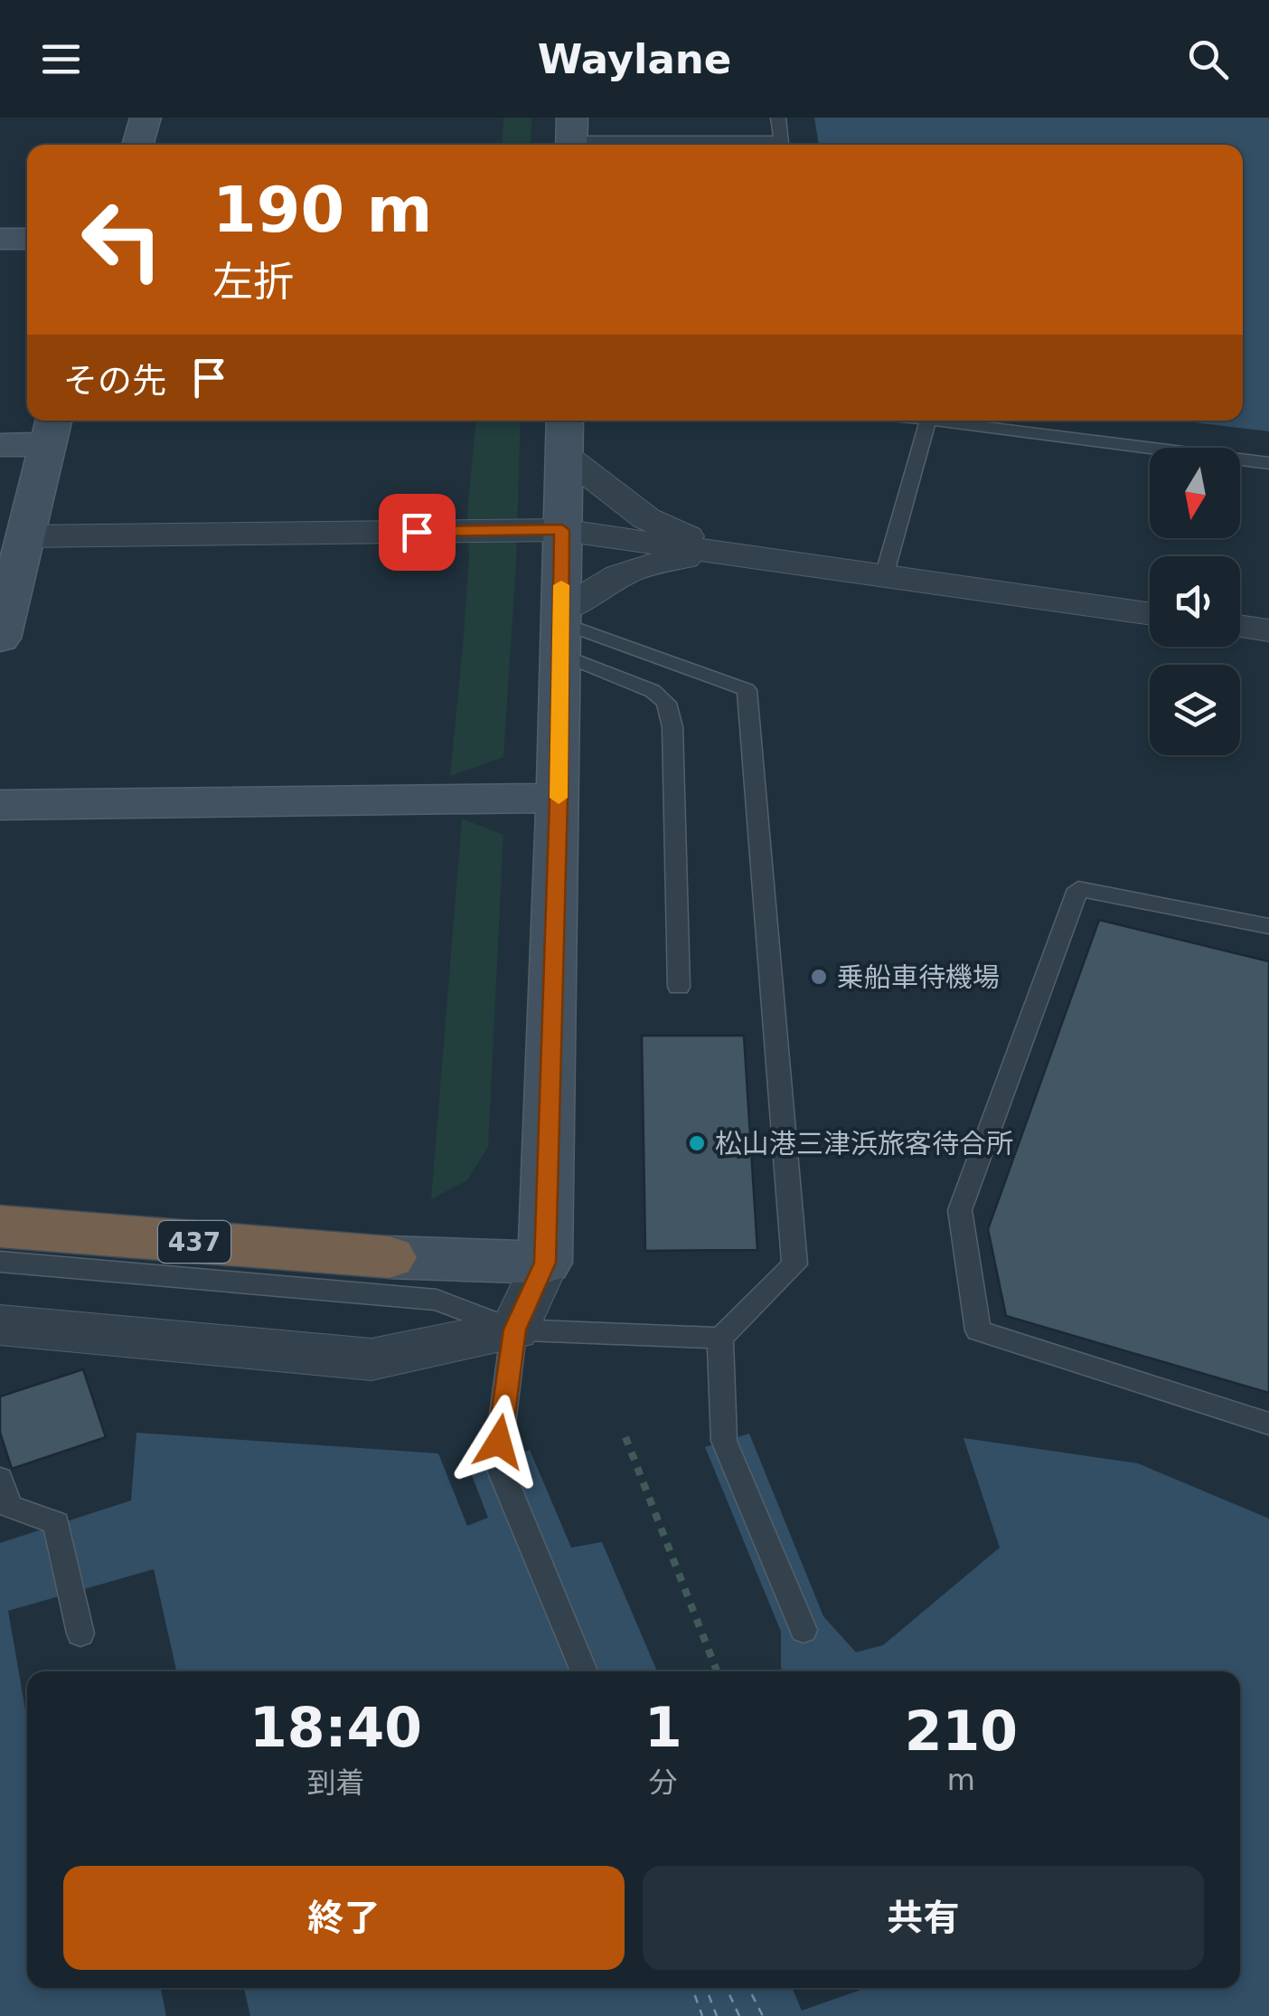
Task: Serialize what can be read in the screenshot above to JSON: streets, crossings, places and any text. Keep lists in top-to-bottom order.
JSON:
{
  "streets": {
    "highway": ["437"]
  },
  "places": ["乗船車待機場", "松山港三津浜旅客待合所"],
  "north": "bottom",
  "page": {
    "header": "Waylane",
    "turn": ["190 m", "左折"],
    "then": "その先",
    "eta": [
      "18:40",
      "到着",
      "1",
      "分",
      "210",
      "m"
    ],
    "buttons": ["終了", "共有"]
  }
}
